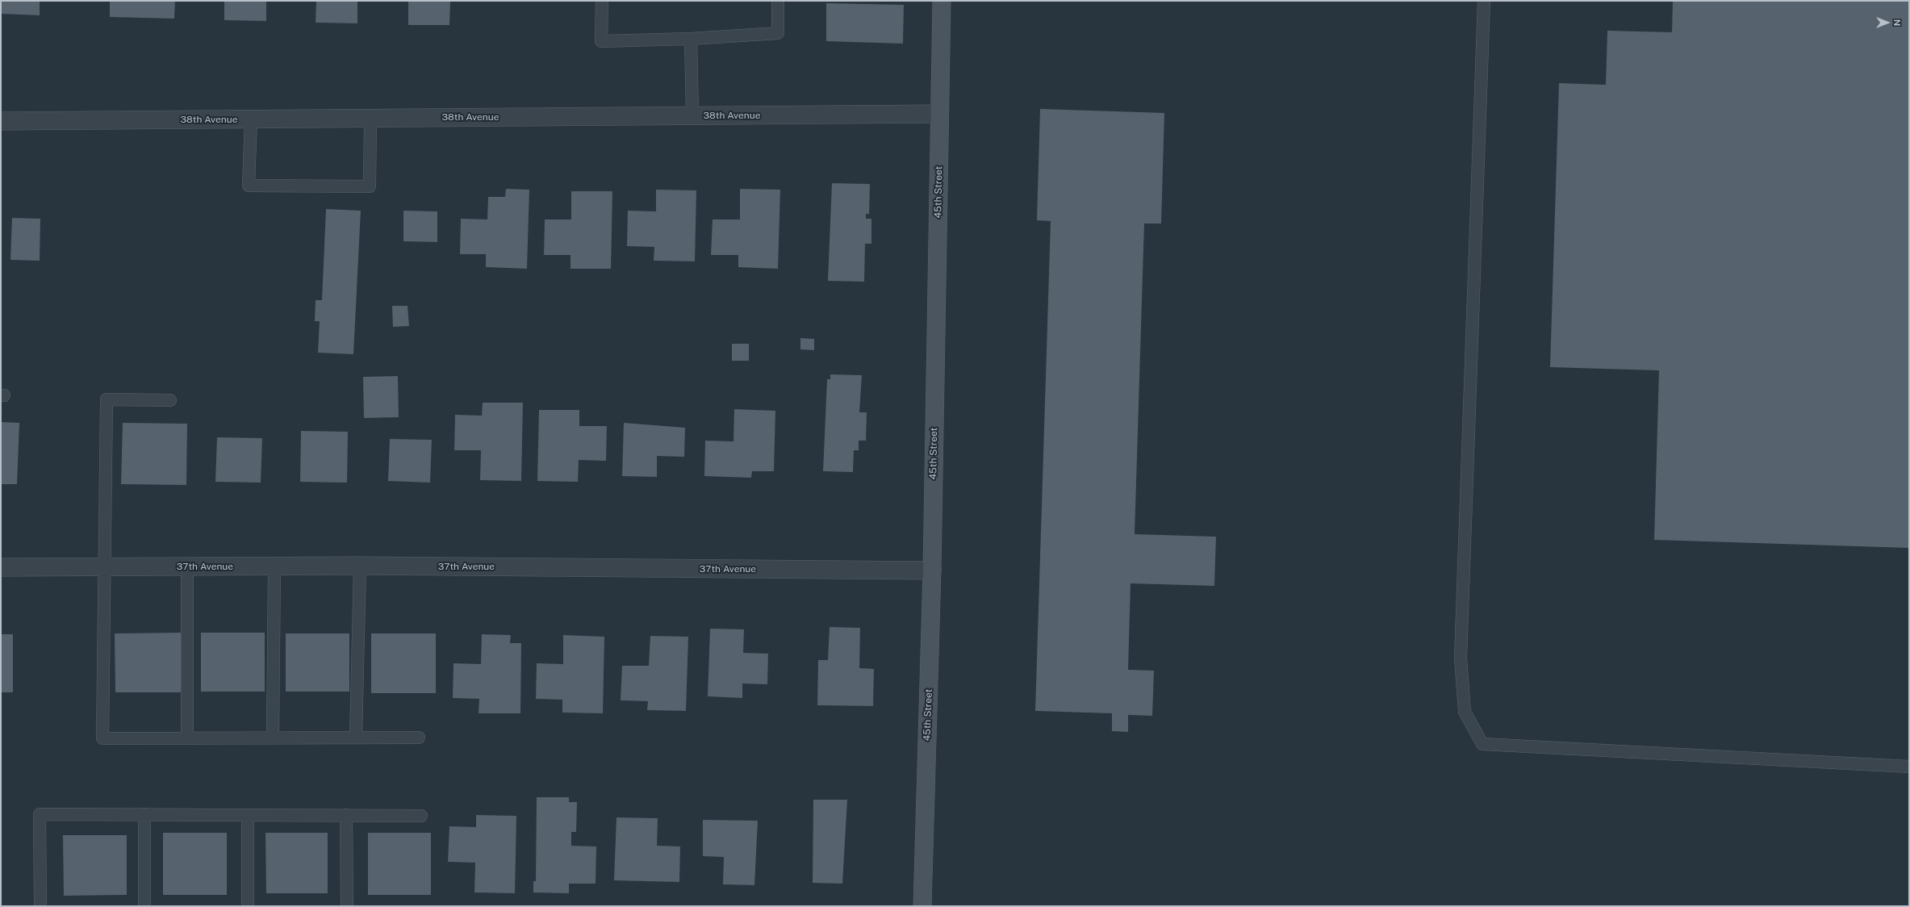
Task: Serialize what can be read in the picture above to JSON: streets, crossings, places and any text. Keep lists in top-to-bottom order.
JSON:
{
  "streets": {
    "street": ["38th Avenue", "45th Street", "37th Avenue"]
  },
  "crossings": [
    ["38th Avenue", "45th Street"],
    ["45th Street", "37th Avenue"]
  ],
  "north": "right"
}
